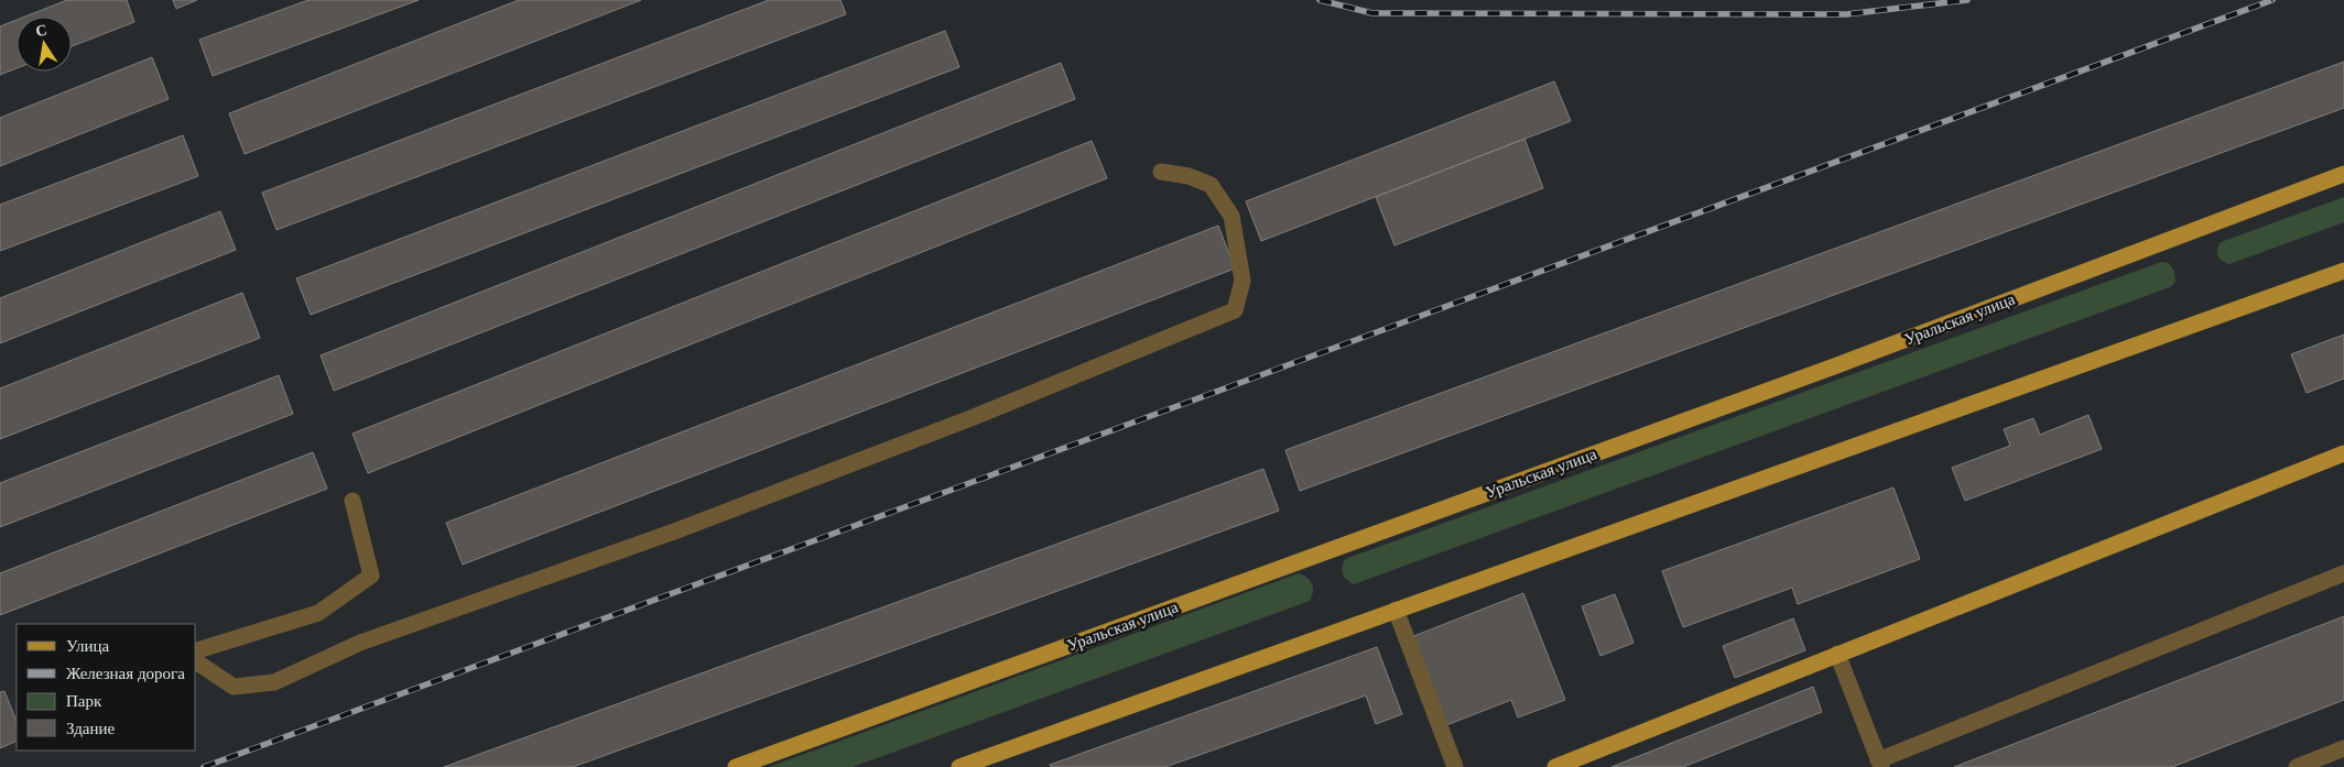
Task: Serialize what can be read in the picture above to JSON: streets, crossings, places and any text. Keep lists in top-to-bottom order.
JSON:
{
  "streets": {
    "main road": ["Уральская улица"]
  },
  "legend": [
    "Улица",
    "Железная дорога",
    "Парк",
    "Здание"
  ],
  "north": "top"
}
